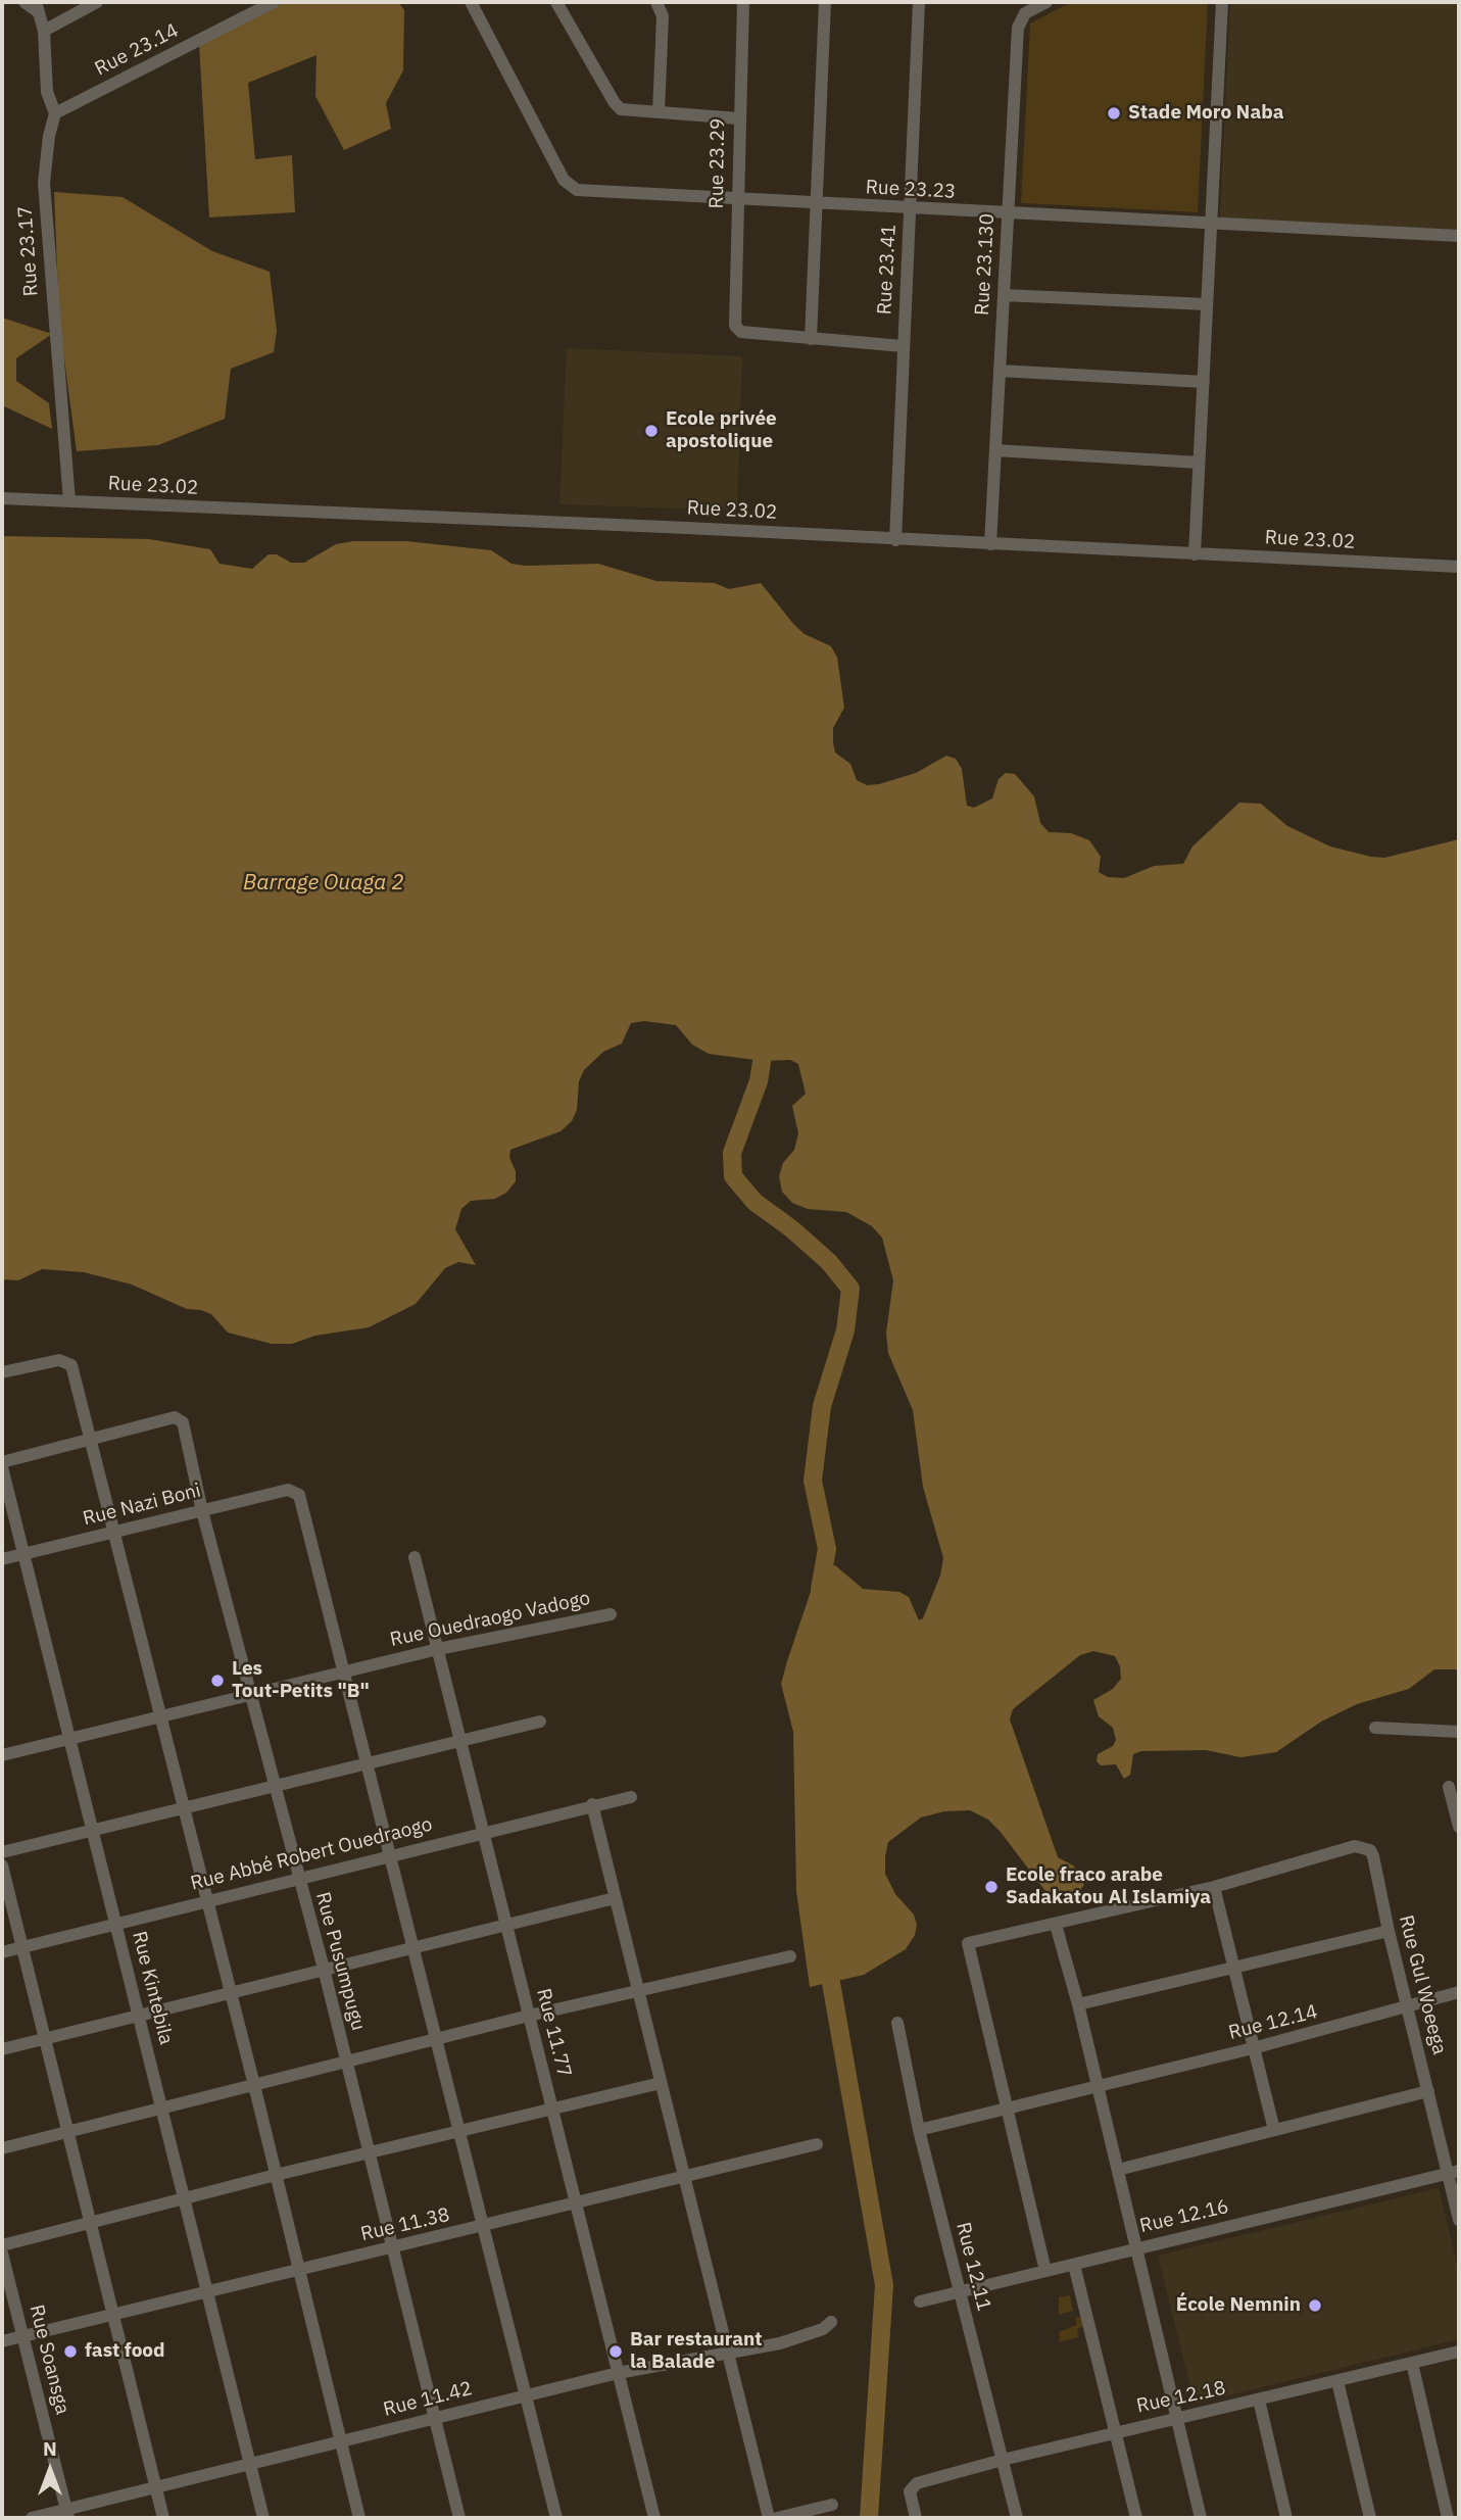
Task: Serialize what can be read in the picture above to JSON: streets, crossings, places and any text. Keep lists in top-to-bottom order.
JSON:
{
  "streets": {
    "street": [
      "Rue 23.14",
      "Rue 23.29",
      "Rue 23.23",
      "Rue 23.17",
      "Rue 23.130",
      "Rue 23.41",
      "Rue 23.02",
      "Rue Nazi Boni",
      "Rue Ouedraogo Vadogo",
      "Rue Abbé Robert Ouedraogo",
      "Rue Pusumpugu",
      "Rue Gul Woeega",
      "Rue Kintebila",
      "Rue 12.14",
      "Rue 11.77",
      "Rue 12.16",
      "Rue 11.38",
      "Rue 12.11",
      "Rue Soansga",
      "Rue 12.18",
      "Rue 11.42"
    ]
  },
  "crossings": [
    ["Rue 23.14", "Rue 23.17"],
    ["Rue 23.29", "Rue 23.23"],
    ["Rue 23.23", "Rue 23.130"],
    ["Rue 23.23", "Rue 23.41"],
    ["Rue 23.17", "Rue 23.02"],
    ["Rue 23.130", "Rue 23.02"],
    ["Rue 23.41", "Rue 23.02"],
    ["Rue Nazi Boni", "Rue Ouedraogo Vadogo"],
    ["Rue Nazi Boni", "Rue Pusumpugu"],
    ["Rue Nazi Boni", "Rue Kintebila"],
    ["Rue Ouedraogo Vadogo", "Rue Pusumpugu"],
    ["Rue Ouedraogo Vadogo", "Rue Kintebila"],
    ["Rue Ouedraogo Vadogo", "Rue 11.77"],
    ["Rue Abbé Robert Ouedraogo", "Rue Pusumpugu"],
    ["Rue Abbé Robert Ouedraogo", "Rue Kintebila"],
    ["Rue Abbé Robert Ouedraogo", "Rue 11.77"],
    ["Rue Pusumpugu", "Rue 11.38"],
    ["Rue Pusumpugu", "Rue 11.42"],
    ["Rue Gul Woeega", "Rue 12.14"],
    ["Rue Gul Woeega", "Rue 12.16"],
    ["Rue Kintebila", "Rue 11.38"],
    ["Rue Kintebila", "Rue 11.42"],
    ["Rue 12.14", "Rue 12.11"],
    ["Rue 11.77", "Rue 11.38"],
    ["Rue 11.77", "Rue 11.42"],
    ["Rue 12.16", "Rue 12.11"],
    ["Rue 11.38", "Rue Soansga"],
    ["Rue 12.11", "Rue 12.18"],
    ["Rue Soansga", "Rue 11.42"]
  ],
  "water": ["Barrage Ouaga 2"],
  "places": [
    "Stade Moro Naba",
    "Ecole privée apostolique",
    "Les Tout-Petits \"B\"",
    "Ecole fraco arabe Sadakatou Al Islamiya",
    "École Nemnin",
    "fast food",
    "Bar restaurant la Balade"
  ],
  "north": "top"
}
